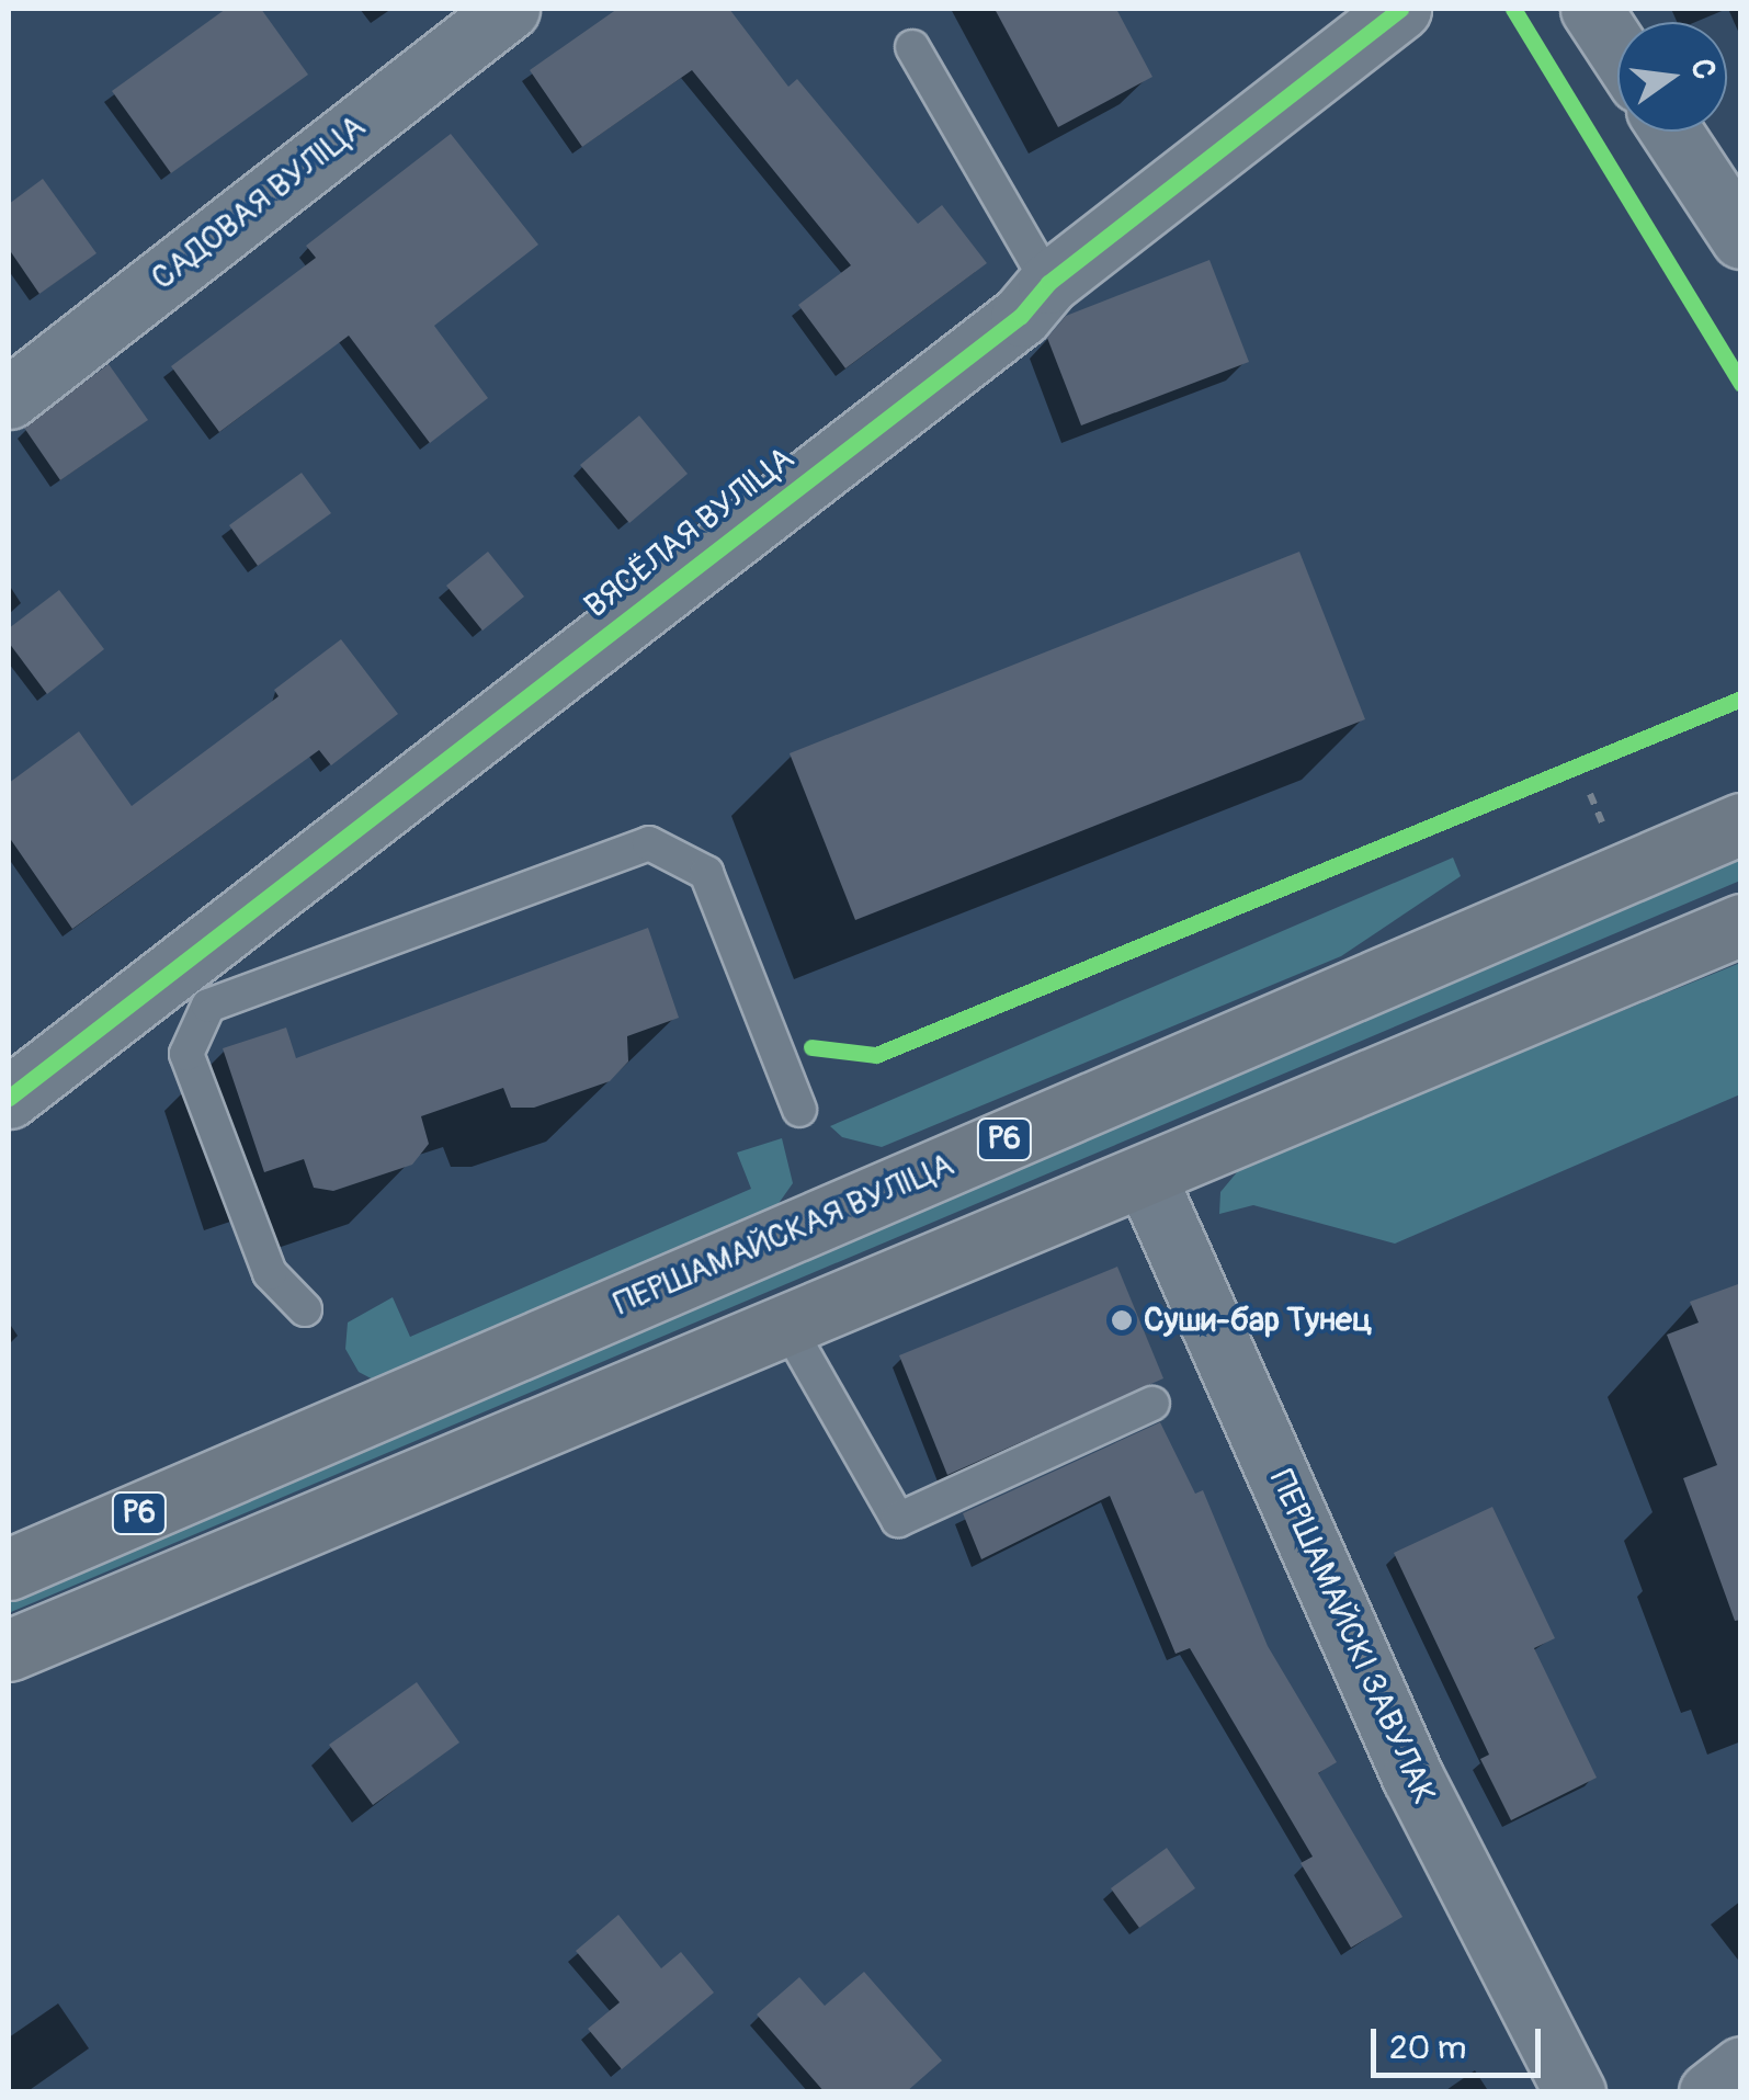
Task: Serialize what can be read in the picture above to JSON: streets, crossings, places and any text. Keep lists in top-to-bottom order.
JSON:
{
  "streets": {
    "main road": ["Р6", "ПЕРШАМАЙСКАЯ ВУЛІЦА"],
    "street": ["САДОВАЯ ВУЛІЦА", "ВЯСЁЛАЯ ВУЛІЦА", "ПЕРШАМАЙСКІ ЗАВУЛАК"]
  },
  "crossings": [
    ["Р6", "ПЕРШАМАЙСКІ ЗАВУЛАК"]
  ],
  "places": ["Суши-бар Тунец"],
  "scale_bar": "20 m",
  "north": "right"
}
